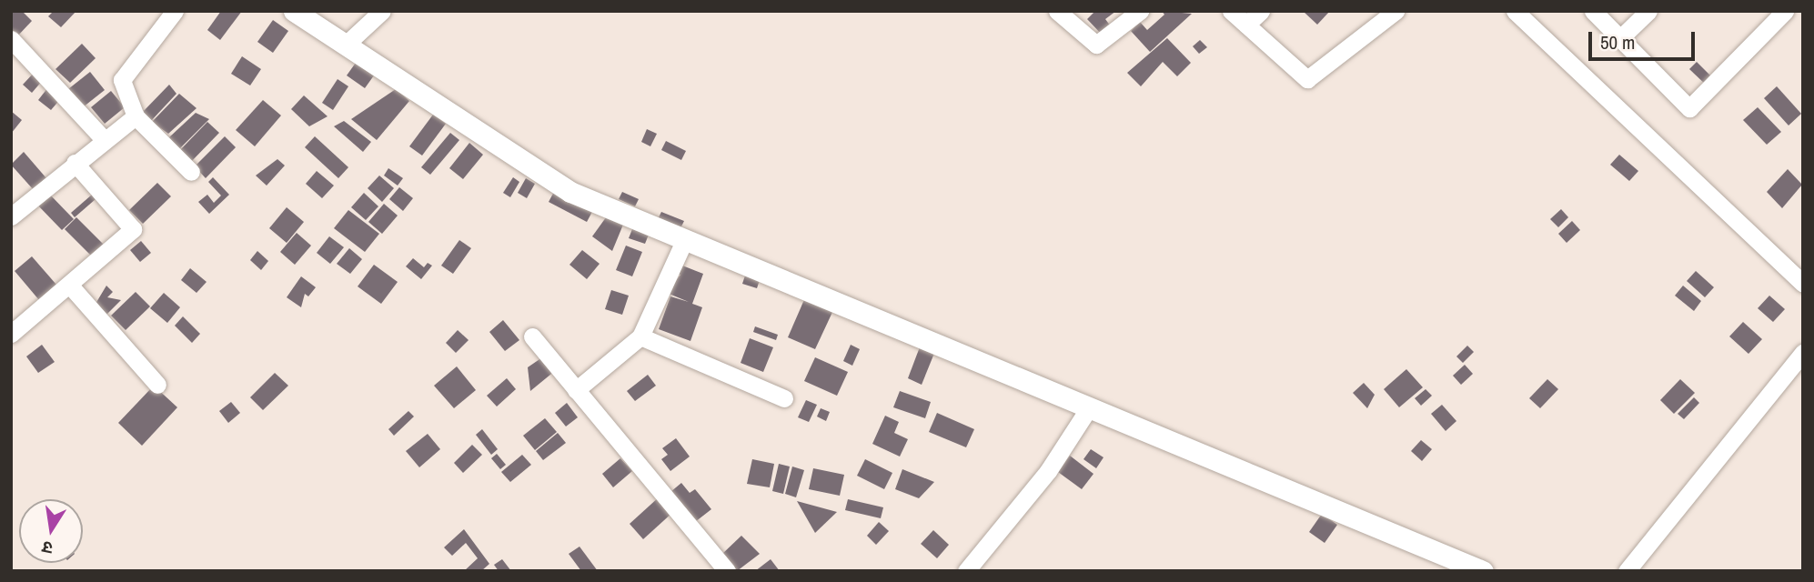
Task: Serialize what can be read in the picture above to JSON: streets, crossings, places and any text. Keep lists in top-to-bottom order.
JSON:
{
  "scale_bar": "50 m",
  "north": "bottom"
}
